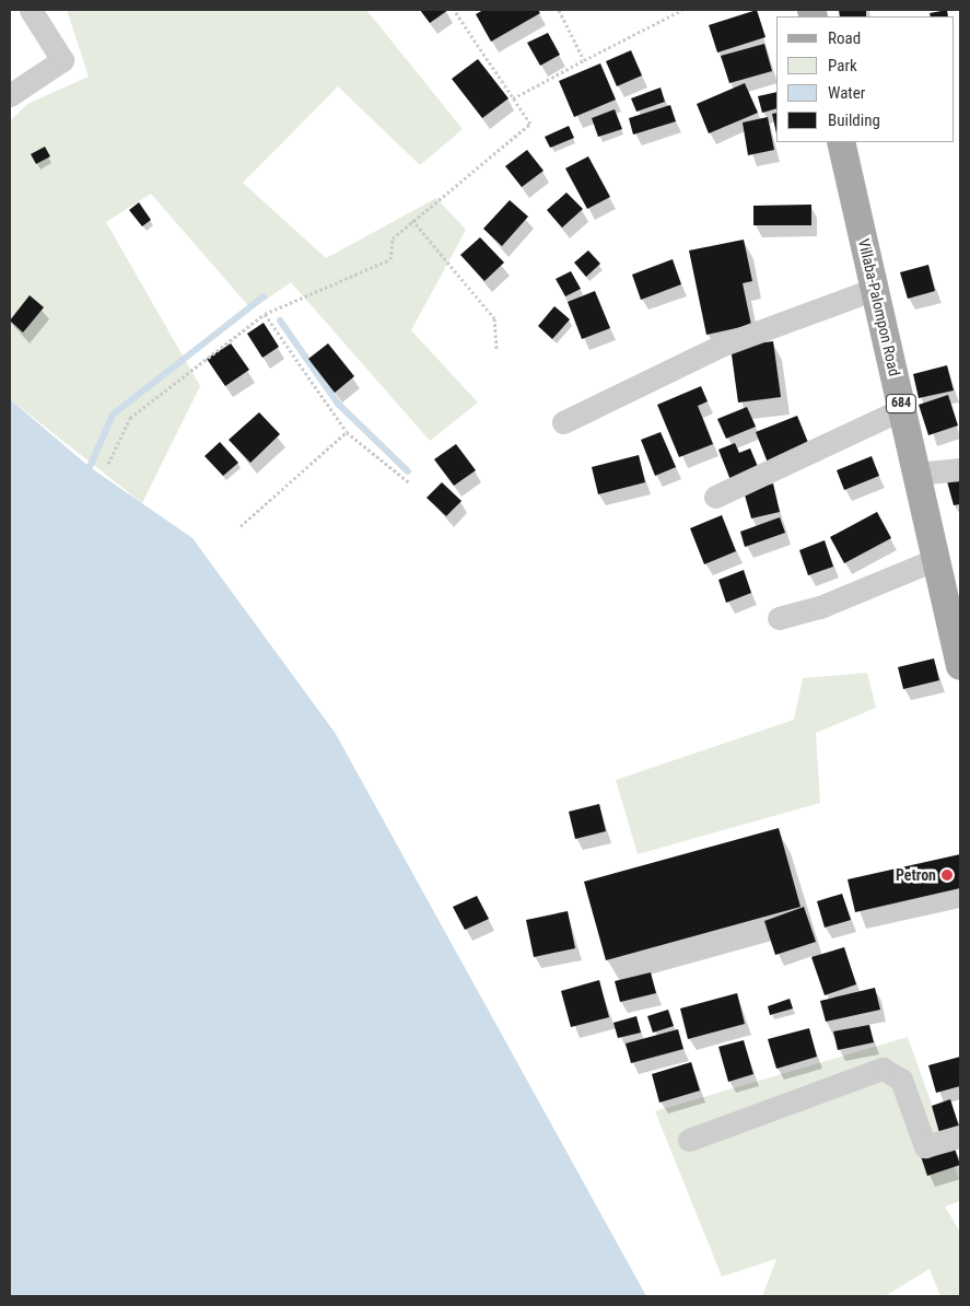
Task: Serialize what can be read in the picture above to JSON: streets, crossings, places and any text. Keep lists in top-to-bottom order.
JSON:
{
  "streets": {
    "main road": ["Villaba-Palompon Road", "684"]
  },
  "places": ["Petron"],
  "legend": [
    "Road",
    "Park",
    "Water",
    "Building"
  ]
}
